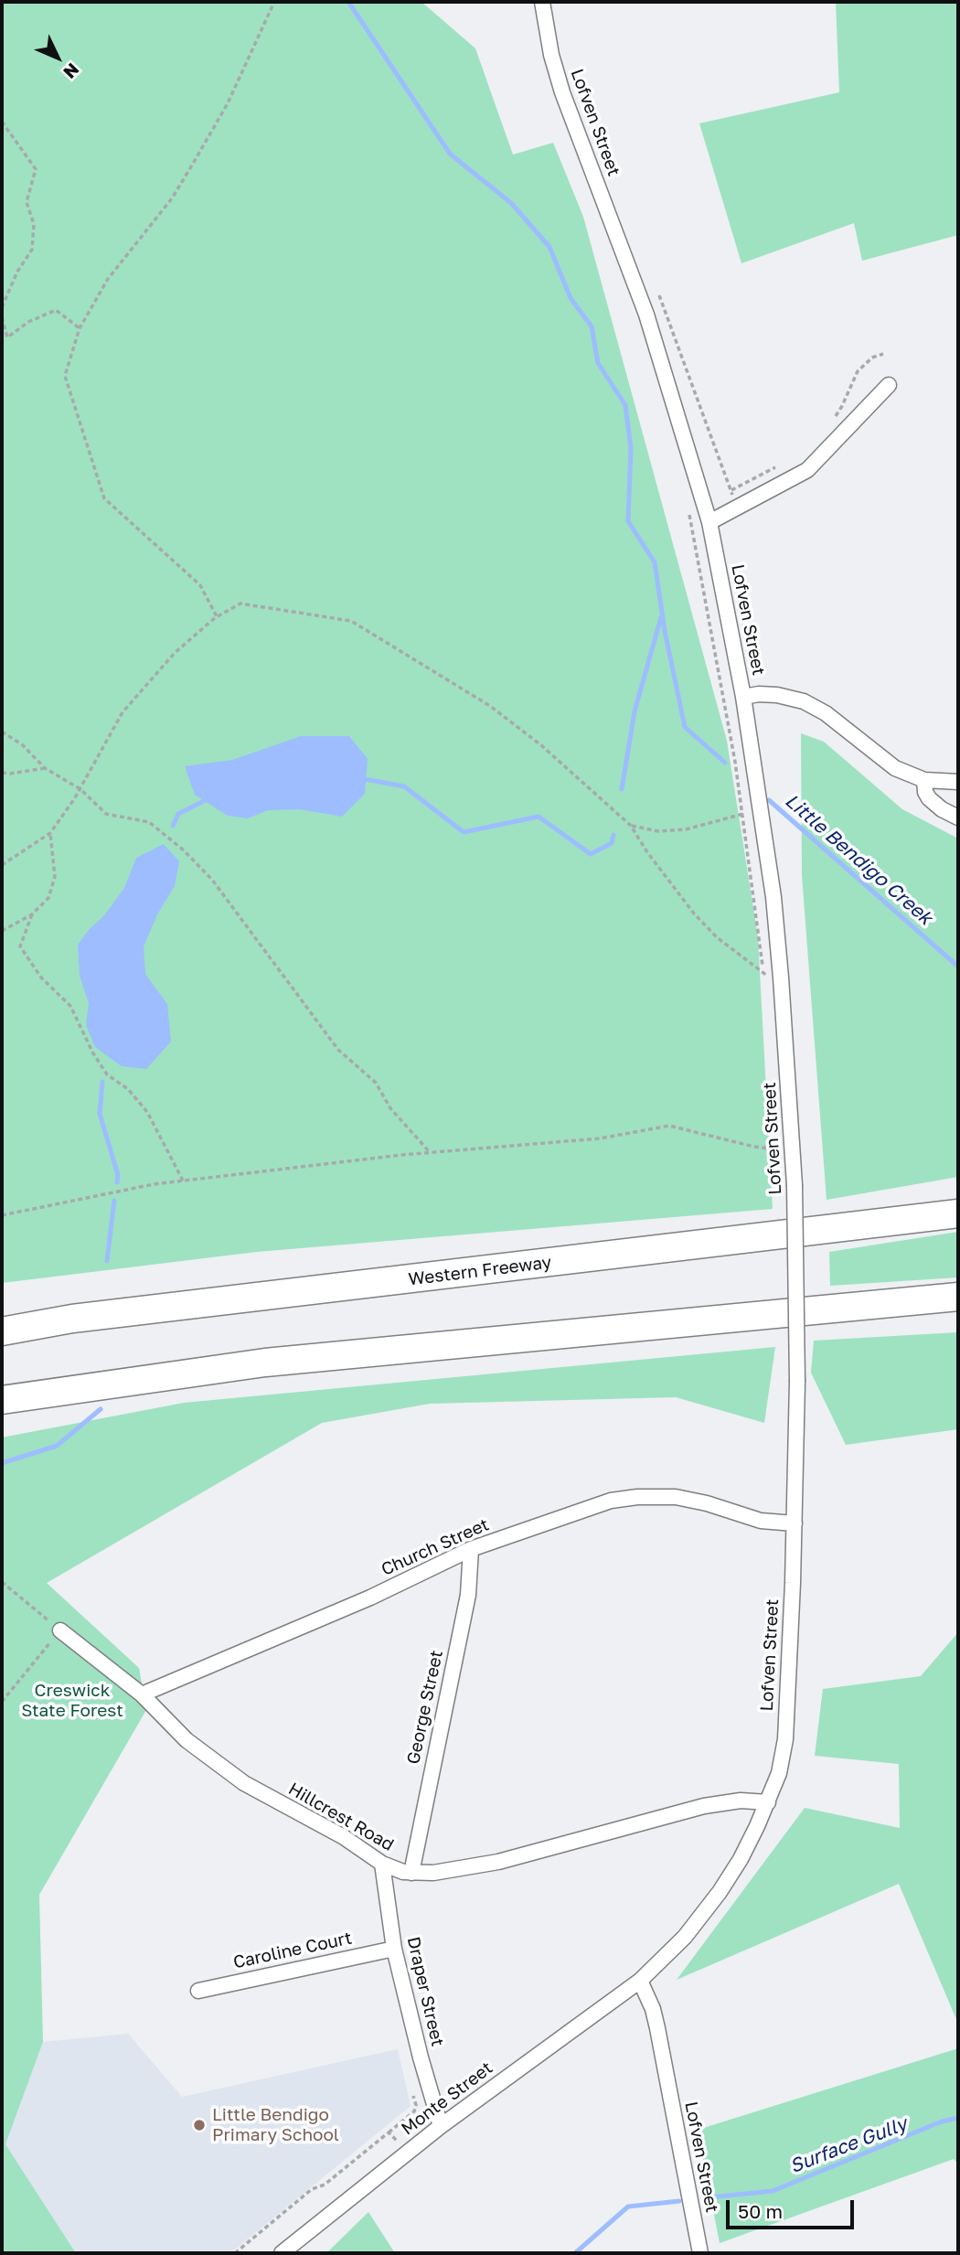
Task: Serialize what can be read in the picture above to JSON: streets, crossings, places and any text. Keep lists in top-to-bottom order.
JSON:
{
  "streets": {
    "highway": ["Western Freeway"],
    "street": [
      "Lofven Street",
      "Church Street",
      "George Street",
      "Hillcrest Road",
      "Caroline Court",
      "Draper Street",
      "Monte Street"
    ]
  },
  "crossings": [
    ["Lofven Street", "Church Street"],
    ["Lofven Street", "Hillcrest Road"],
    ["Lofven Street", "Monte Street"],
    ["Church Street", "George Street"],
    ["Church Street", "Hillcrest Road"],
    ["George Street", "Hillcrest Road"],
    ["Hillcrest Road", "Draper Street"],
    ["Caroline Court", "Draper Street"],
    ["Draper Street", "Monte Street"]
  ],
  "water": ["Little Bendigo Creek", "Surface Gully"],
  "parks": ["Creswick State Forest"],
  "places": ["Little Bendigo Primary School"],
  "scale_bar": "50 m",
  "north": "bottom right"
}
